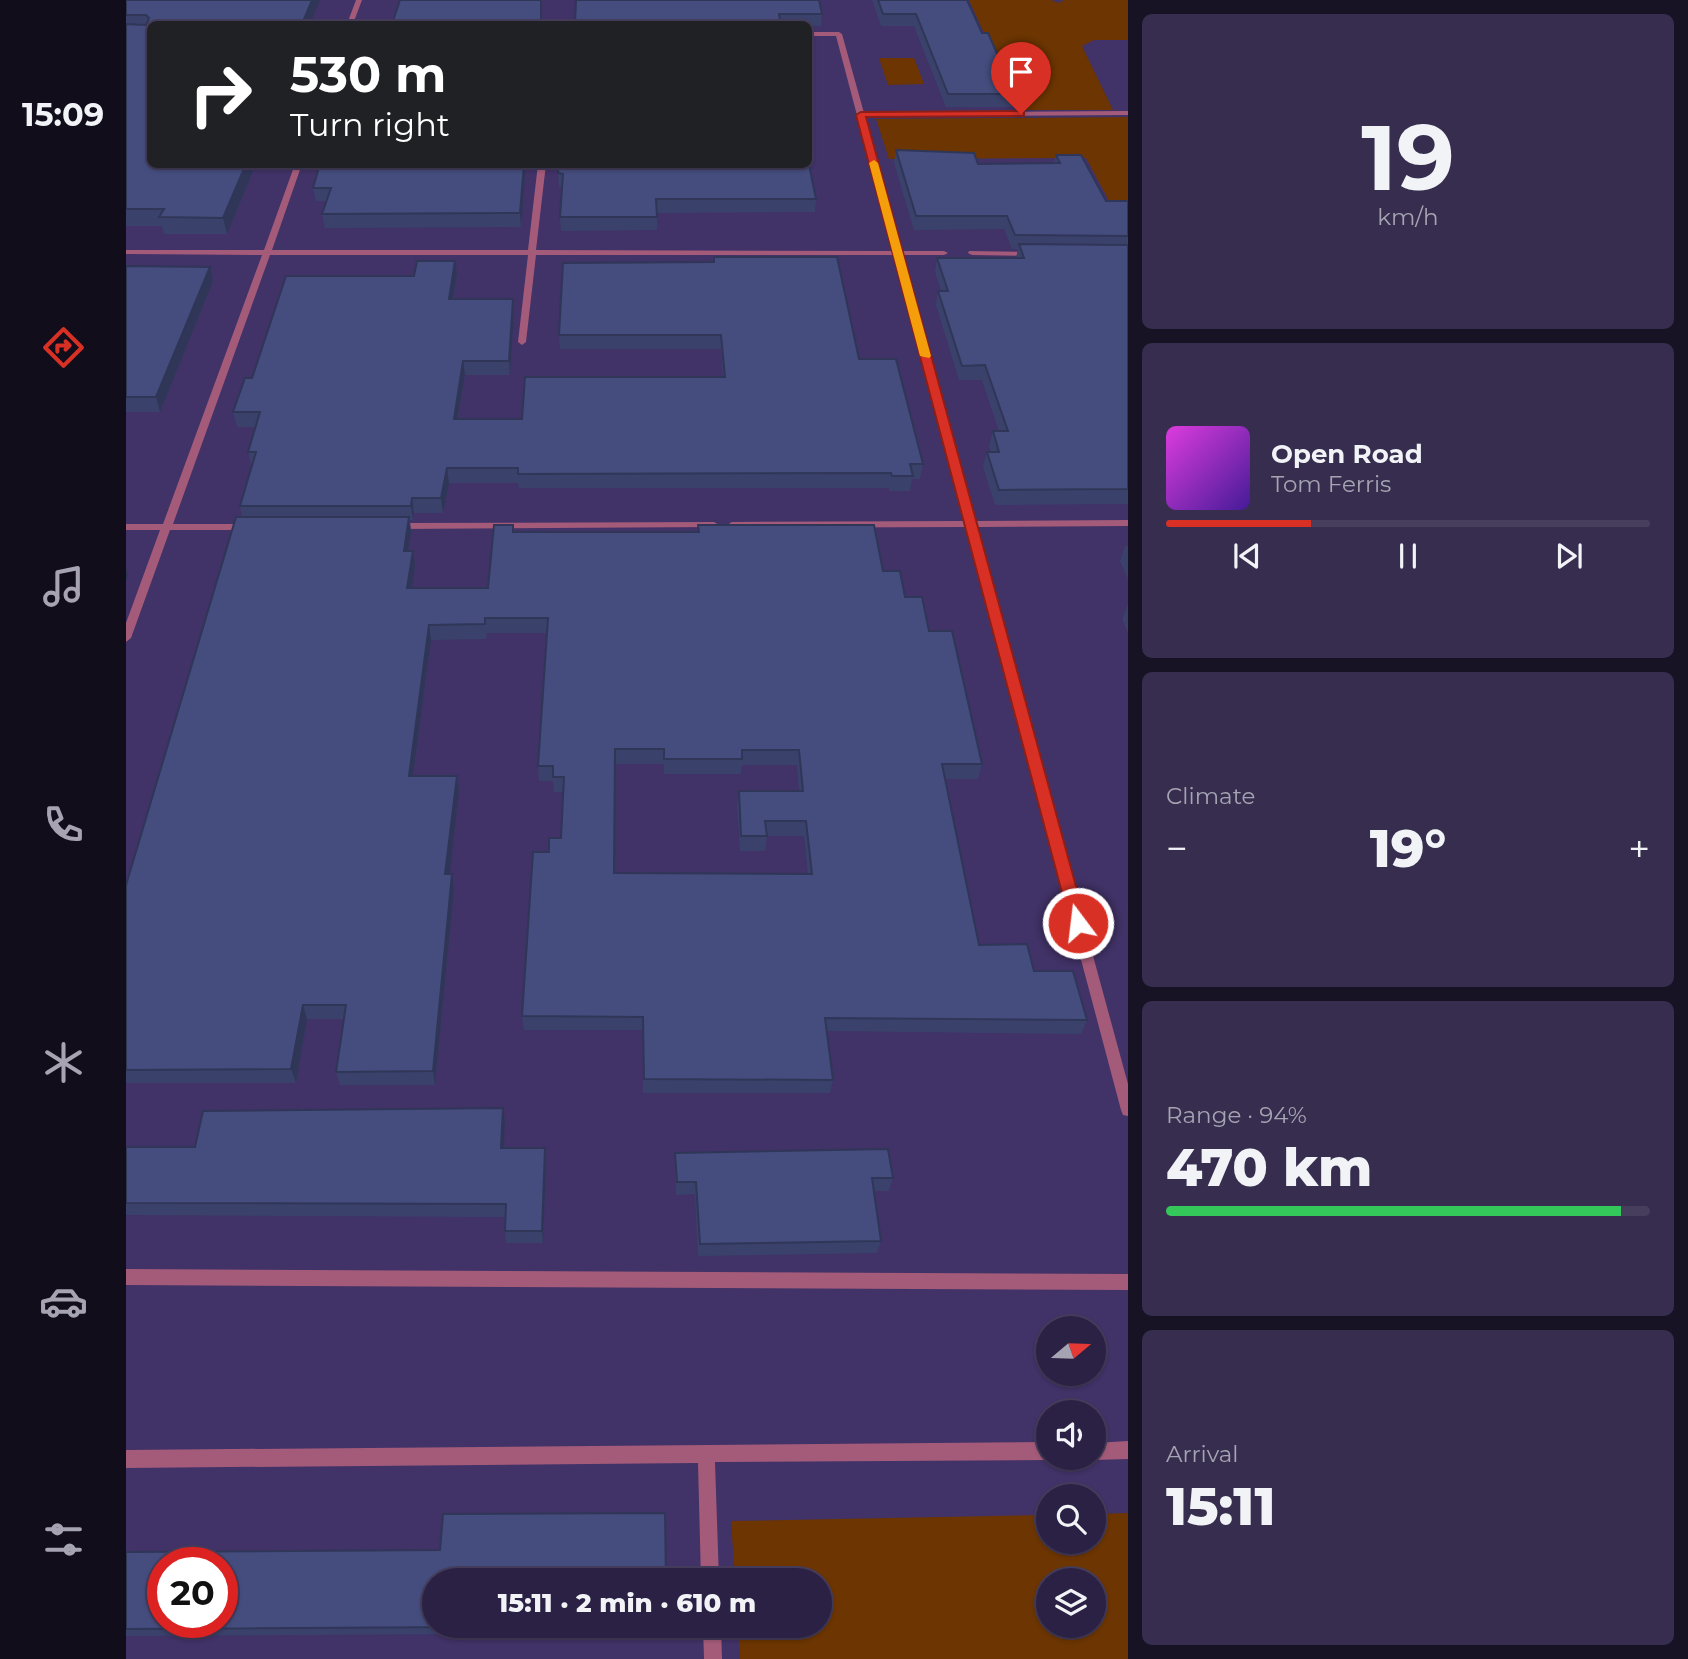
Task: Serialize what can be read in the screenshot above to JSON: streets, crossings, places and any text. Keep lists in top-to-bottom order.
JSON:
{
  "north": "right",
  "page": {
    "tabs": "15:09",
    "tile": [
      ["19", "km/h"],
      "Climate",
      ["Range · 94%", "470 km"],
      ["Arrival", "15:11"]
    ],
    "turn": ["530 m", "Turn right"],
    "song": ["Open Road", "Tom Ferris"],
    "heat": ["−", "19°", "+"],
    "limit": "20",
    "trip": "15:11 · 2 min · 610 m"
  }
}
